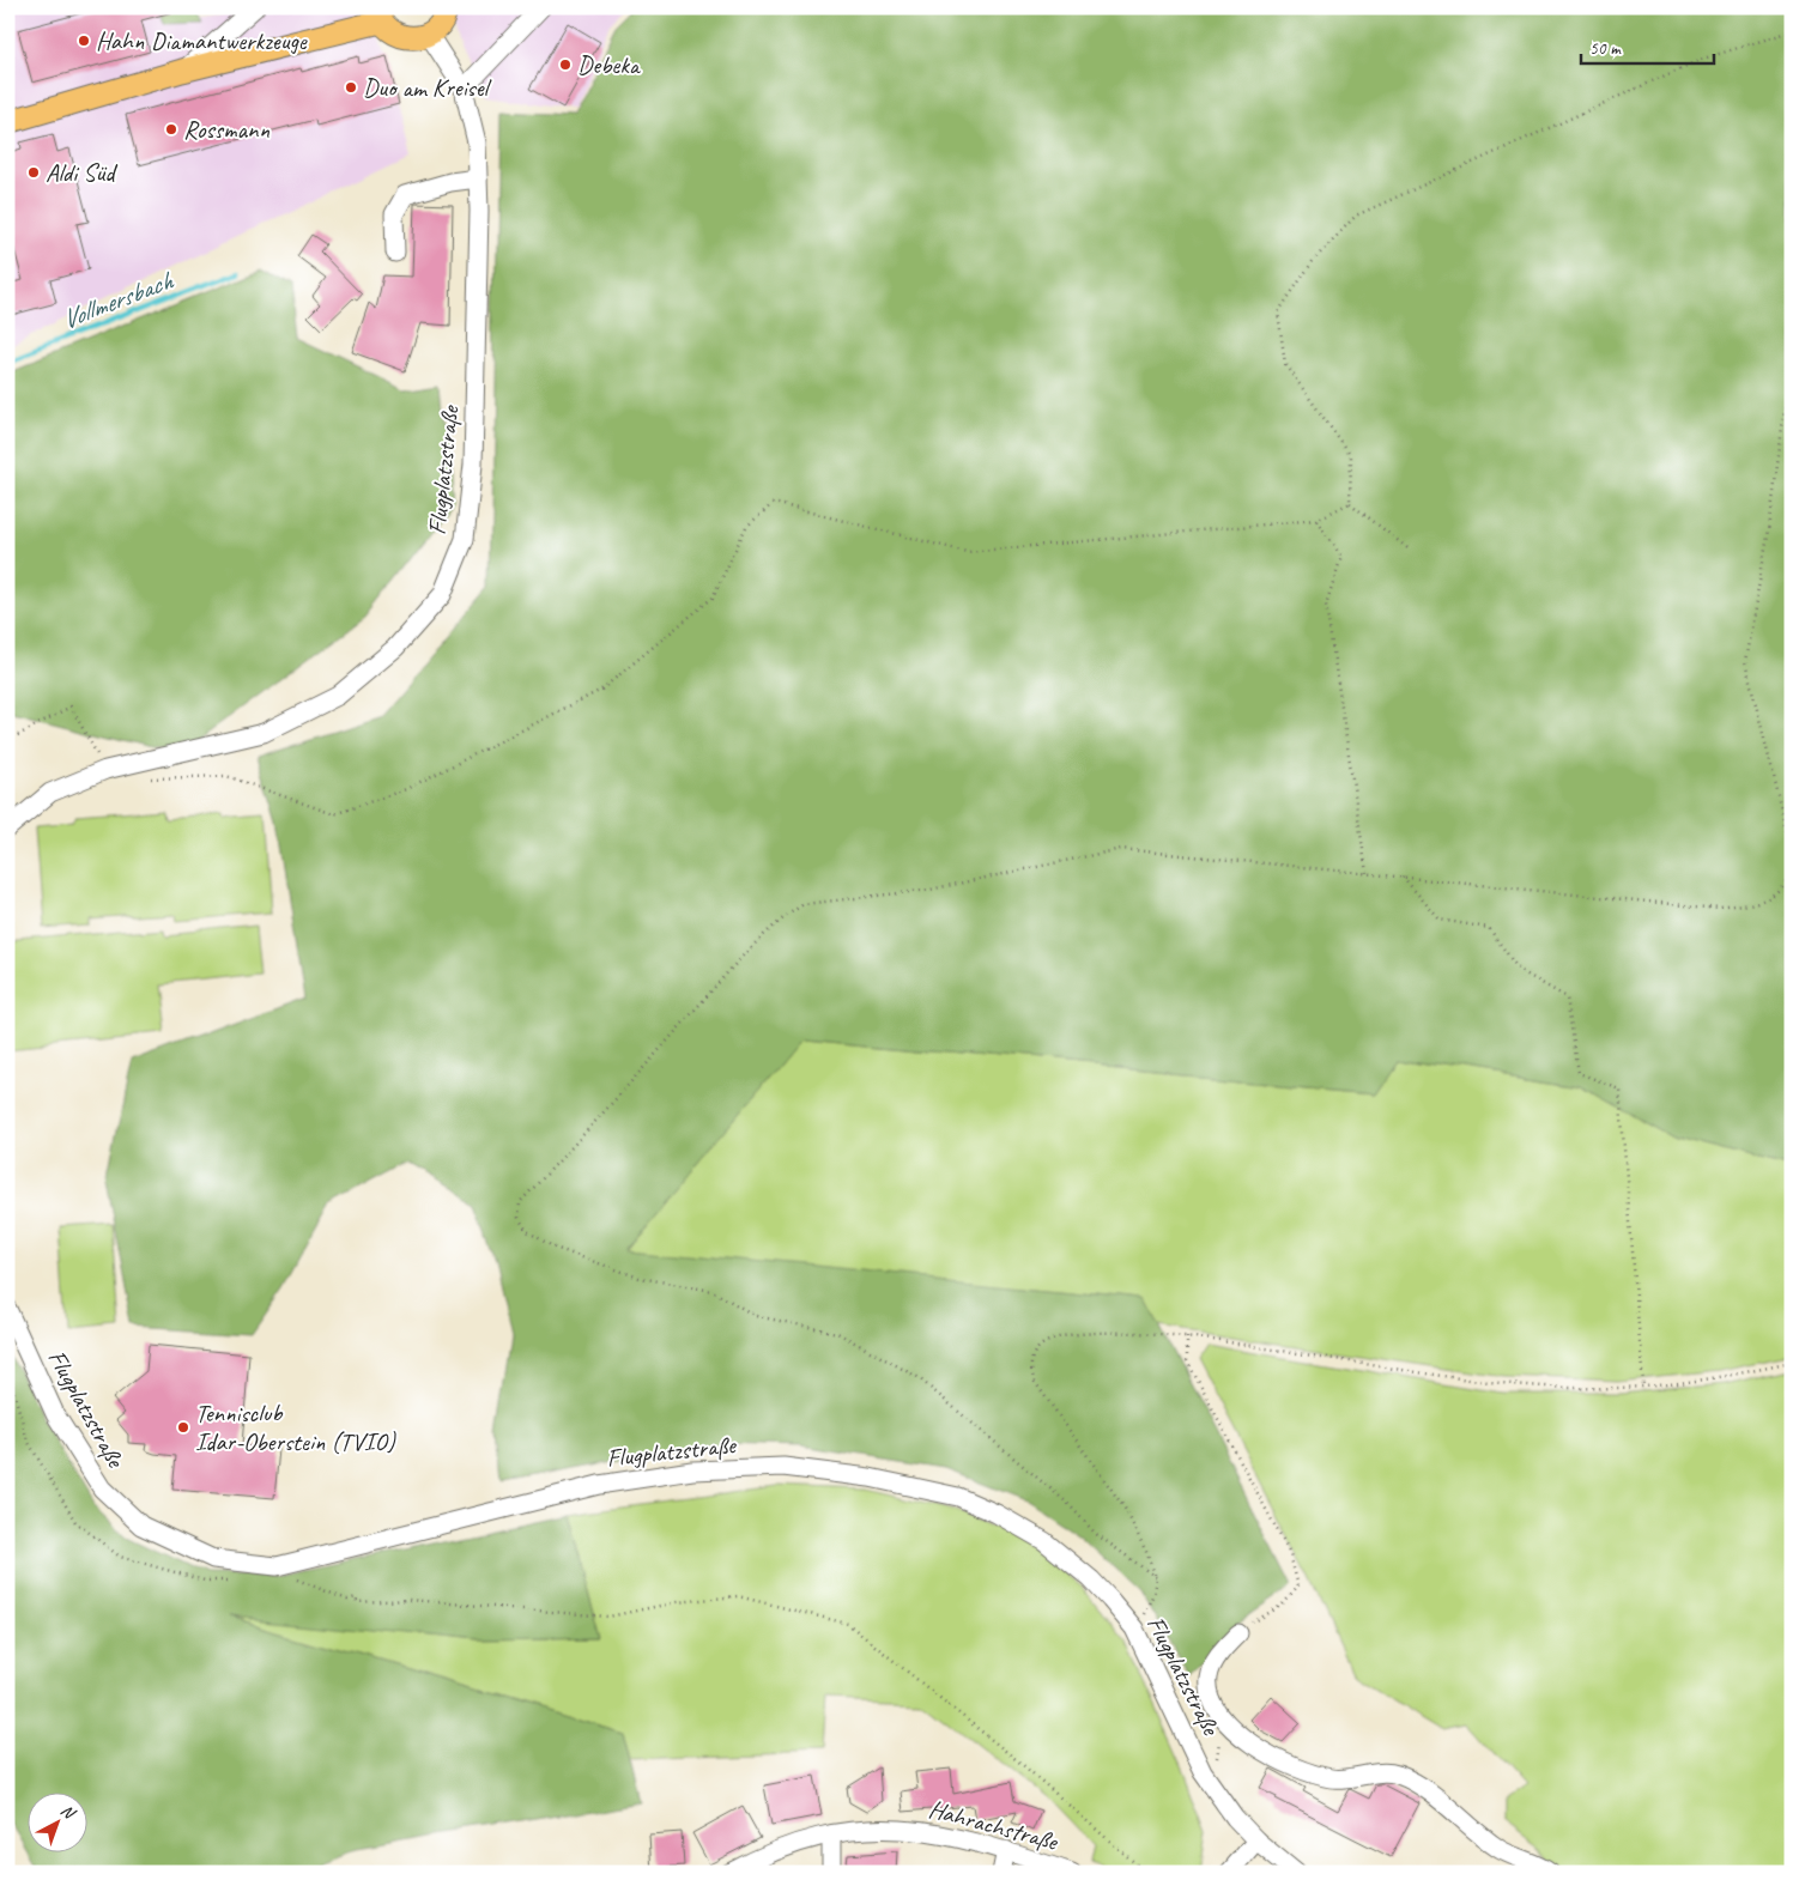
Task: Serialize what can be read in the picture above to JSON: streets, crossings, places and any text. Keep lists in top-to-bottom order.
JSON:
{
  "streets": {
    "street": ["Flugplatzstraße", "Hahrachstraße"]
  },
  "water": ["Vollmersbach"],
  "places": [
    "Hahn Diamantwerkzeuge",
    "Debeka",
    "Duo am Kreisel",
    "Rossmann",
    "Aldi Süd",
    "Tennisclub Idar-Oberstein (TVIO)"
  ],
  "scale_bar": "50 m",
  "north": "top right"
}
